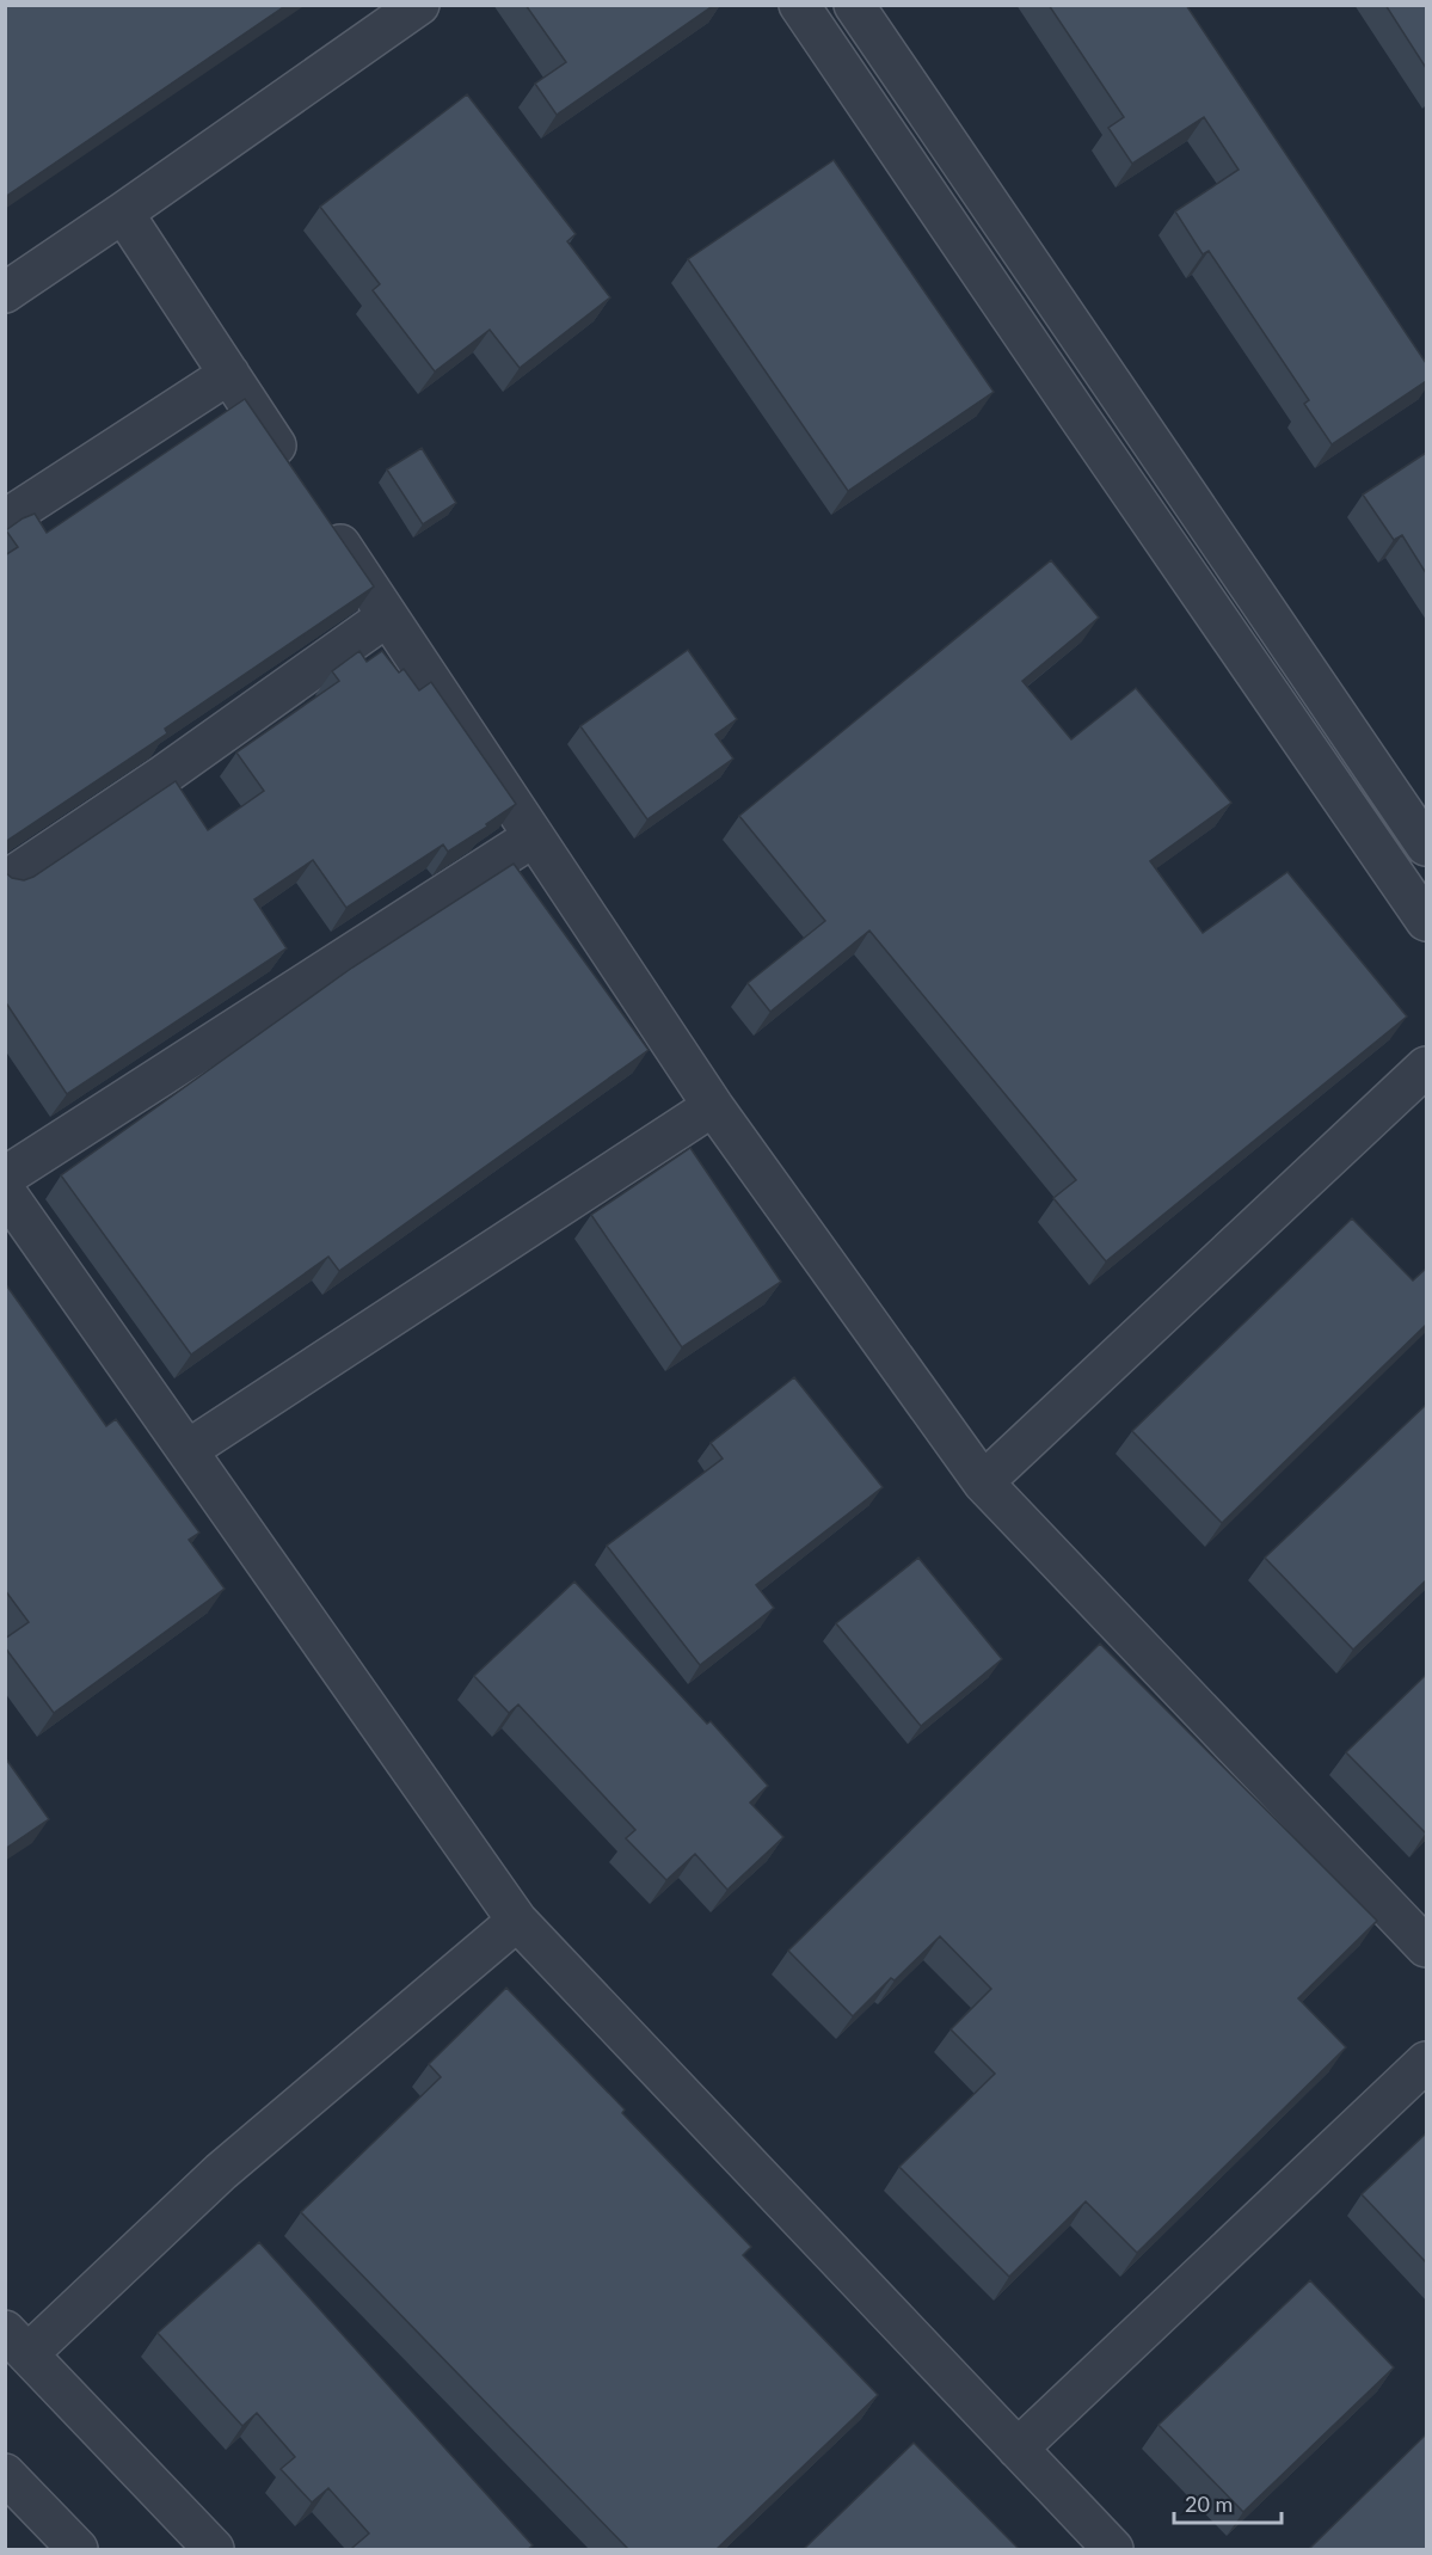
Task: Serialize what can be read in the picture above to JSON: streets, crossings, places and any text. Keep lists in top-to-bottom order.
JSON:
{
  "scale_bar": "20 m"
}
